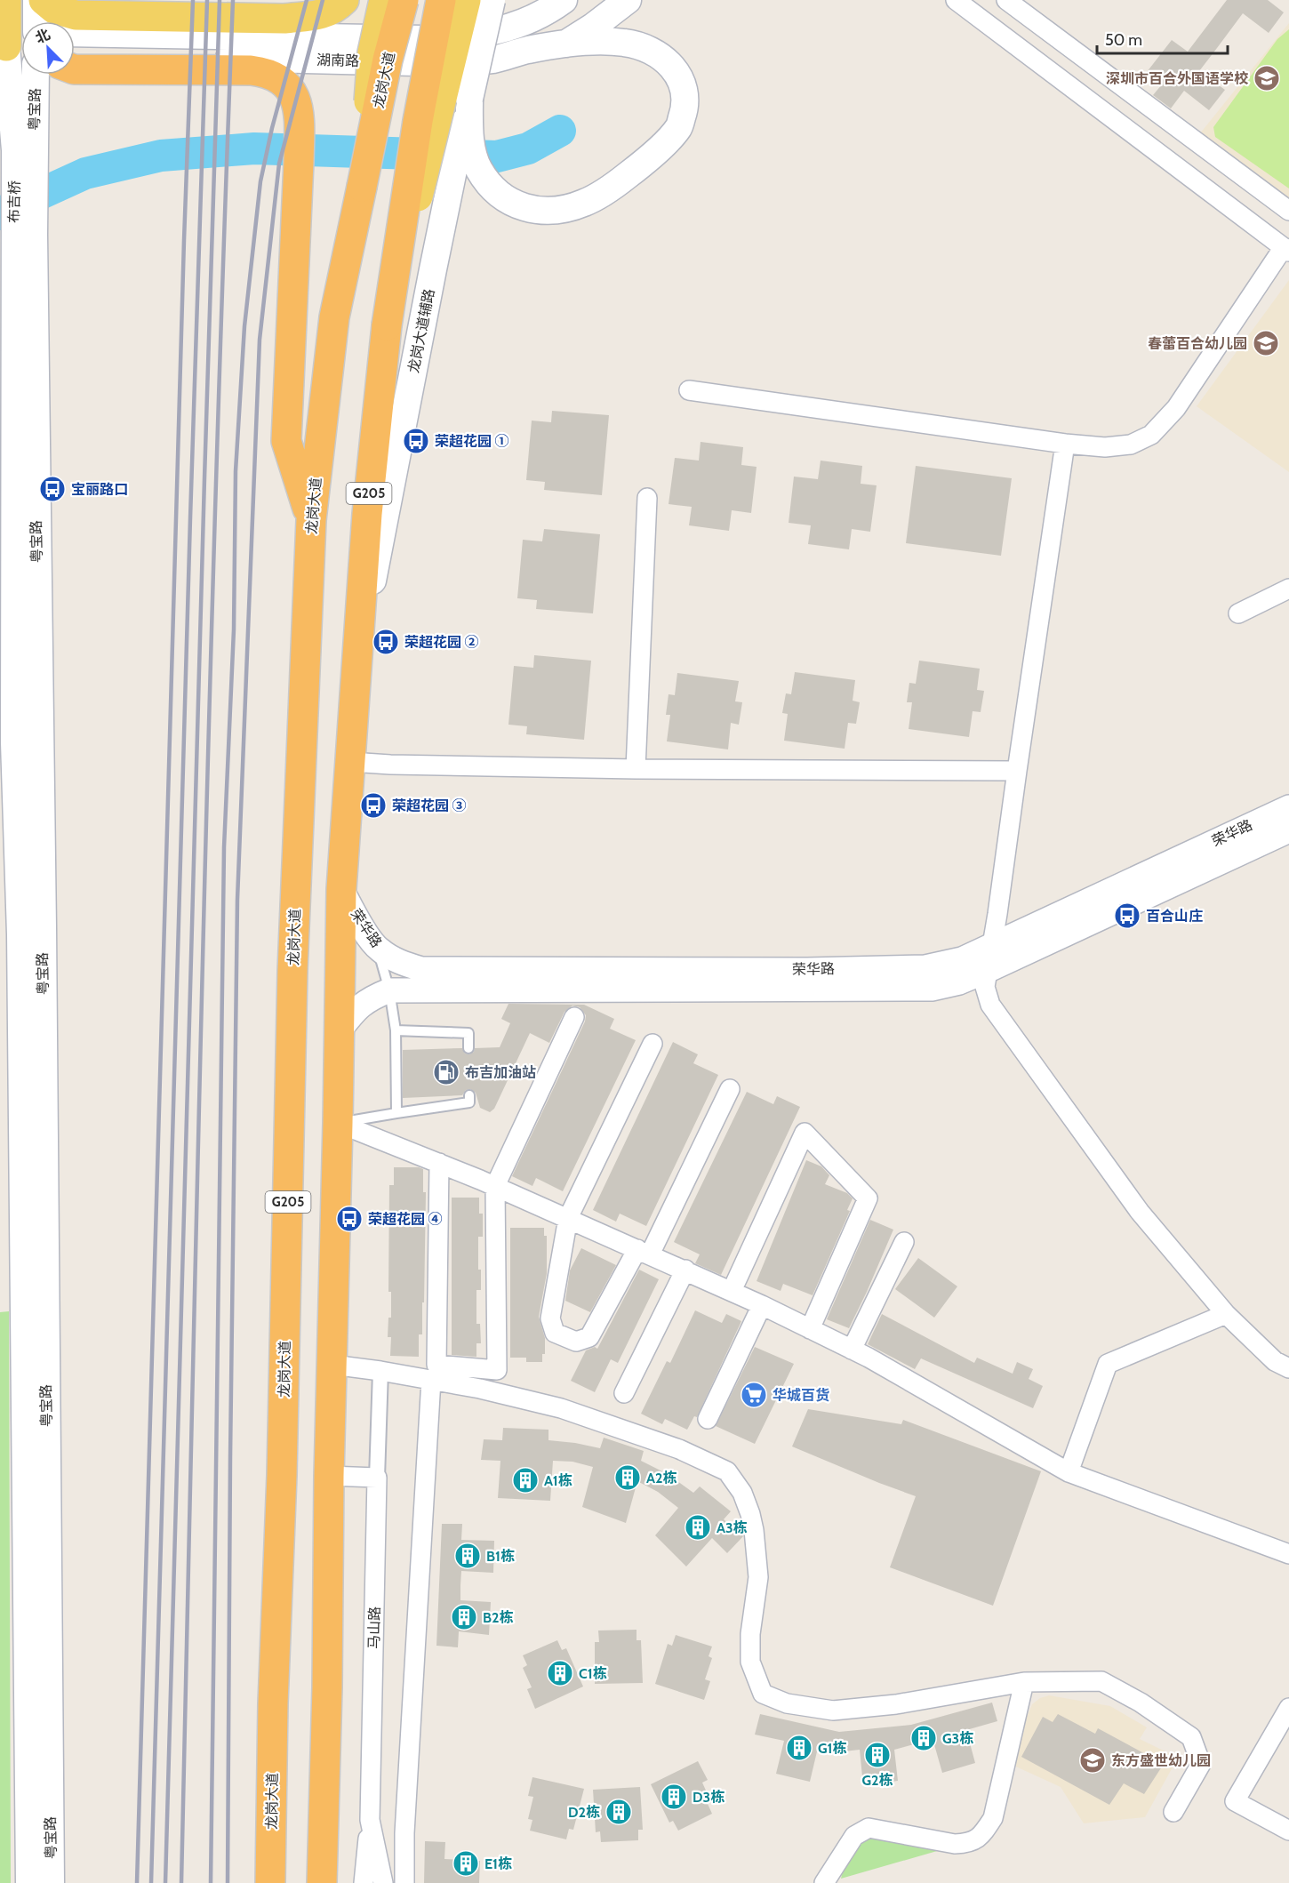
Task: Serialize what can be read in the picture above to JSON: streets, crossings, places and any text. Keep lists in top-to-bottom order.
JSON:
{
  "streets": {
    "highway": ["龙岗大道", "G205"],
    "main road": [
      "湖南路",
      "粤宝路",
      "布吉桥",
      "龙岗大道辅路"
    ],
    "street": ["荣华路", "马山路"]
  },
  "crossings": [
    ["粤宝路", "布吉桥"],
    ["龙岗大道辅路", "G205"],
    ["G205", "荣华路"]
  ],
  "places": {
    "school or university": ["深圳市百合外国语学校", "春蕾百合幼儿园", "东方盛世幼儿园"],
    "bus stop": [
      "荣超花园 ①",
      "宝丽路口",
      "荣超花园 ②",
      "荣超花园 ③",
      "百合山庄",
      "荣超花园 ④"
    ],
    "fuel station": ["布吉加油站"],
    "supermarket": ["华城百货"],
    "building": [
      "A2栋",
      "A1栋",
      "A3栋",
      "B1栋",
      "B2栋",
      "C1栋",
      "G3栋",
      "G1栋",
      "G2栋",
      "D3栋",
      "D2栋",
      "E1栋"
    ]
  },
  "scale_bar": "50 m",
  "north": "top left"
}
